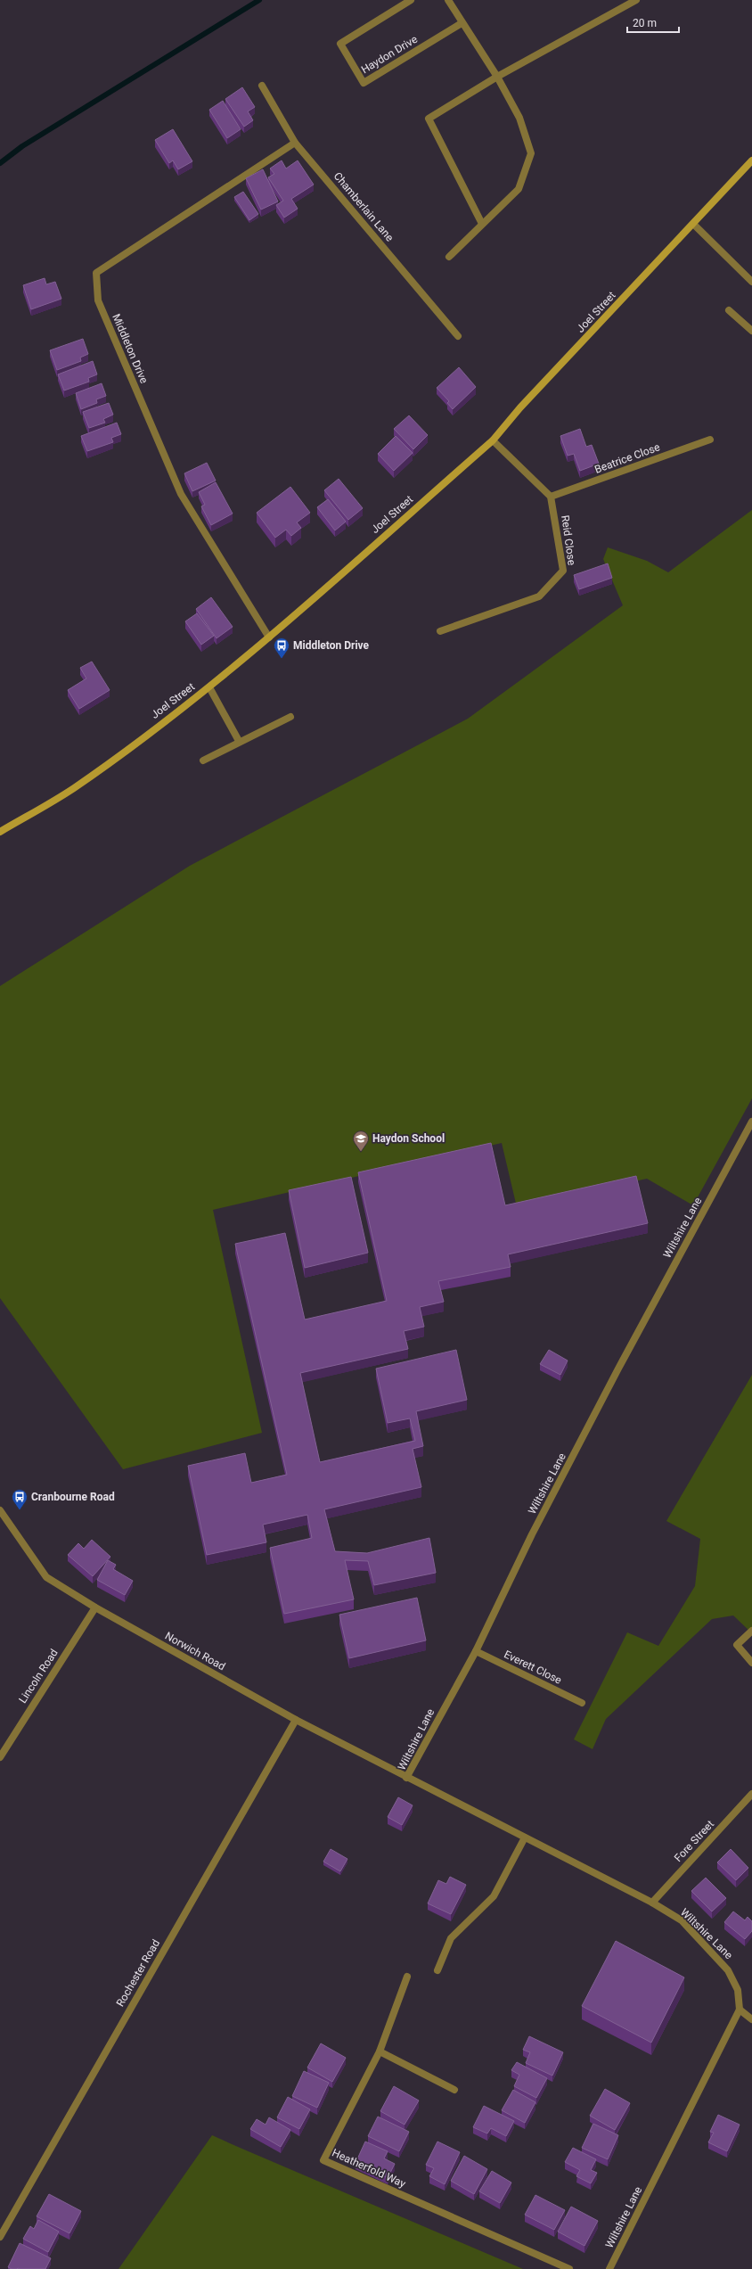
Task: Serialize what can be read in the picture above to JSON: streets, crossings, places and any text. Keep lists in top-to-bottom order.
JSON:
{
  "streets": {
    "main road": ["Joel Street"],
    "street": [
      "Haydon Drive",
      "Chamberlain Lane",
      "Middleton Drive",
      "Beatrice Close",
      "Reid Close",
      "Wiltshire Lane",
      "Norwich Road",
      "Everett Close",
      "Lincoln Road",
      "Fore Street",
      "Rochester Road",
      "Heatherfold Way"
    ]
  },
  "crossings": [
    ["Chamberlain Lane", "Middleton Drive"],
    ["Joel Street", "Middleton Drive"],
    ["Beatrice Close", "Reid Close"],
    ["Wiltshire Lane", "Norwich Road"],
    ["Wiltshire Lane", "Everett Close"],
    ["Wiltshire Lane", "Fore Street"],
    ["Norwich Road", "Lincoln Road"],
    ["Norwich Road", "Rochester Road"]
  ],
  "places": {
    "bus stop": ["Middleton Drive", "Cranbourne Road"],
    "school or university": ["Haydon School"]
  },
  "scale_bar": "20 m"
}
